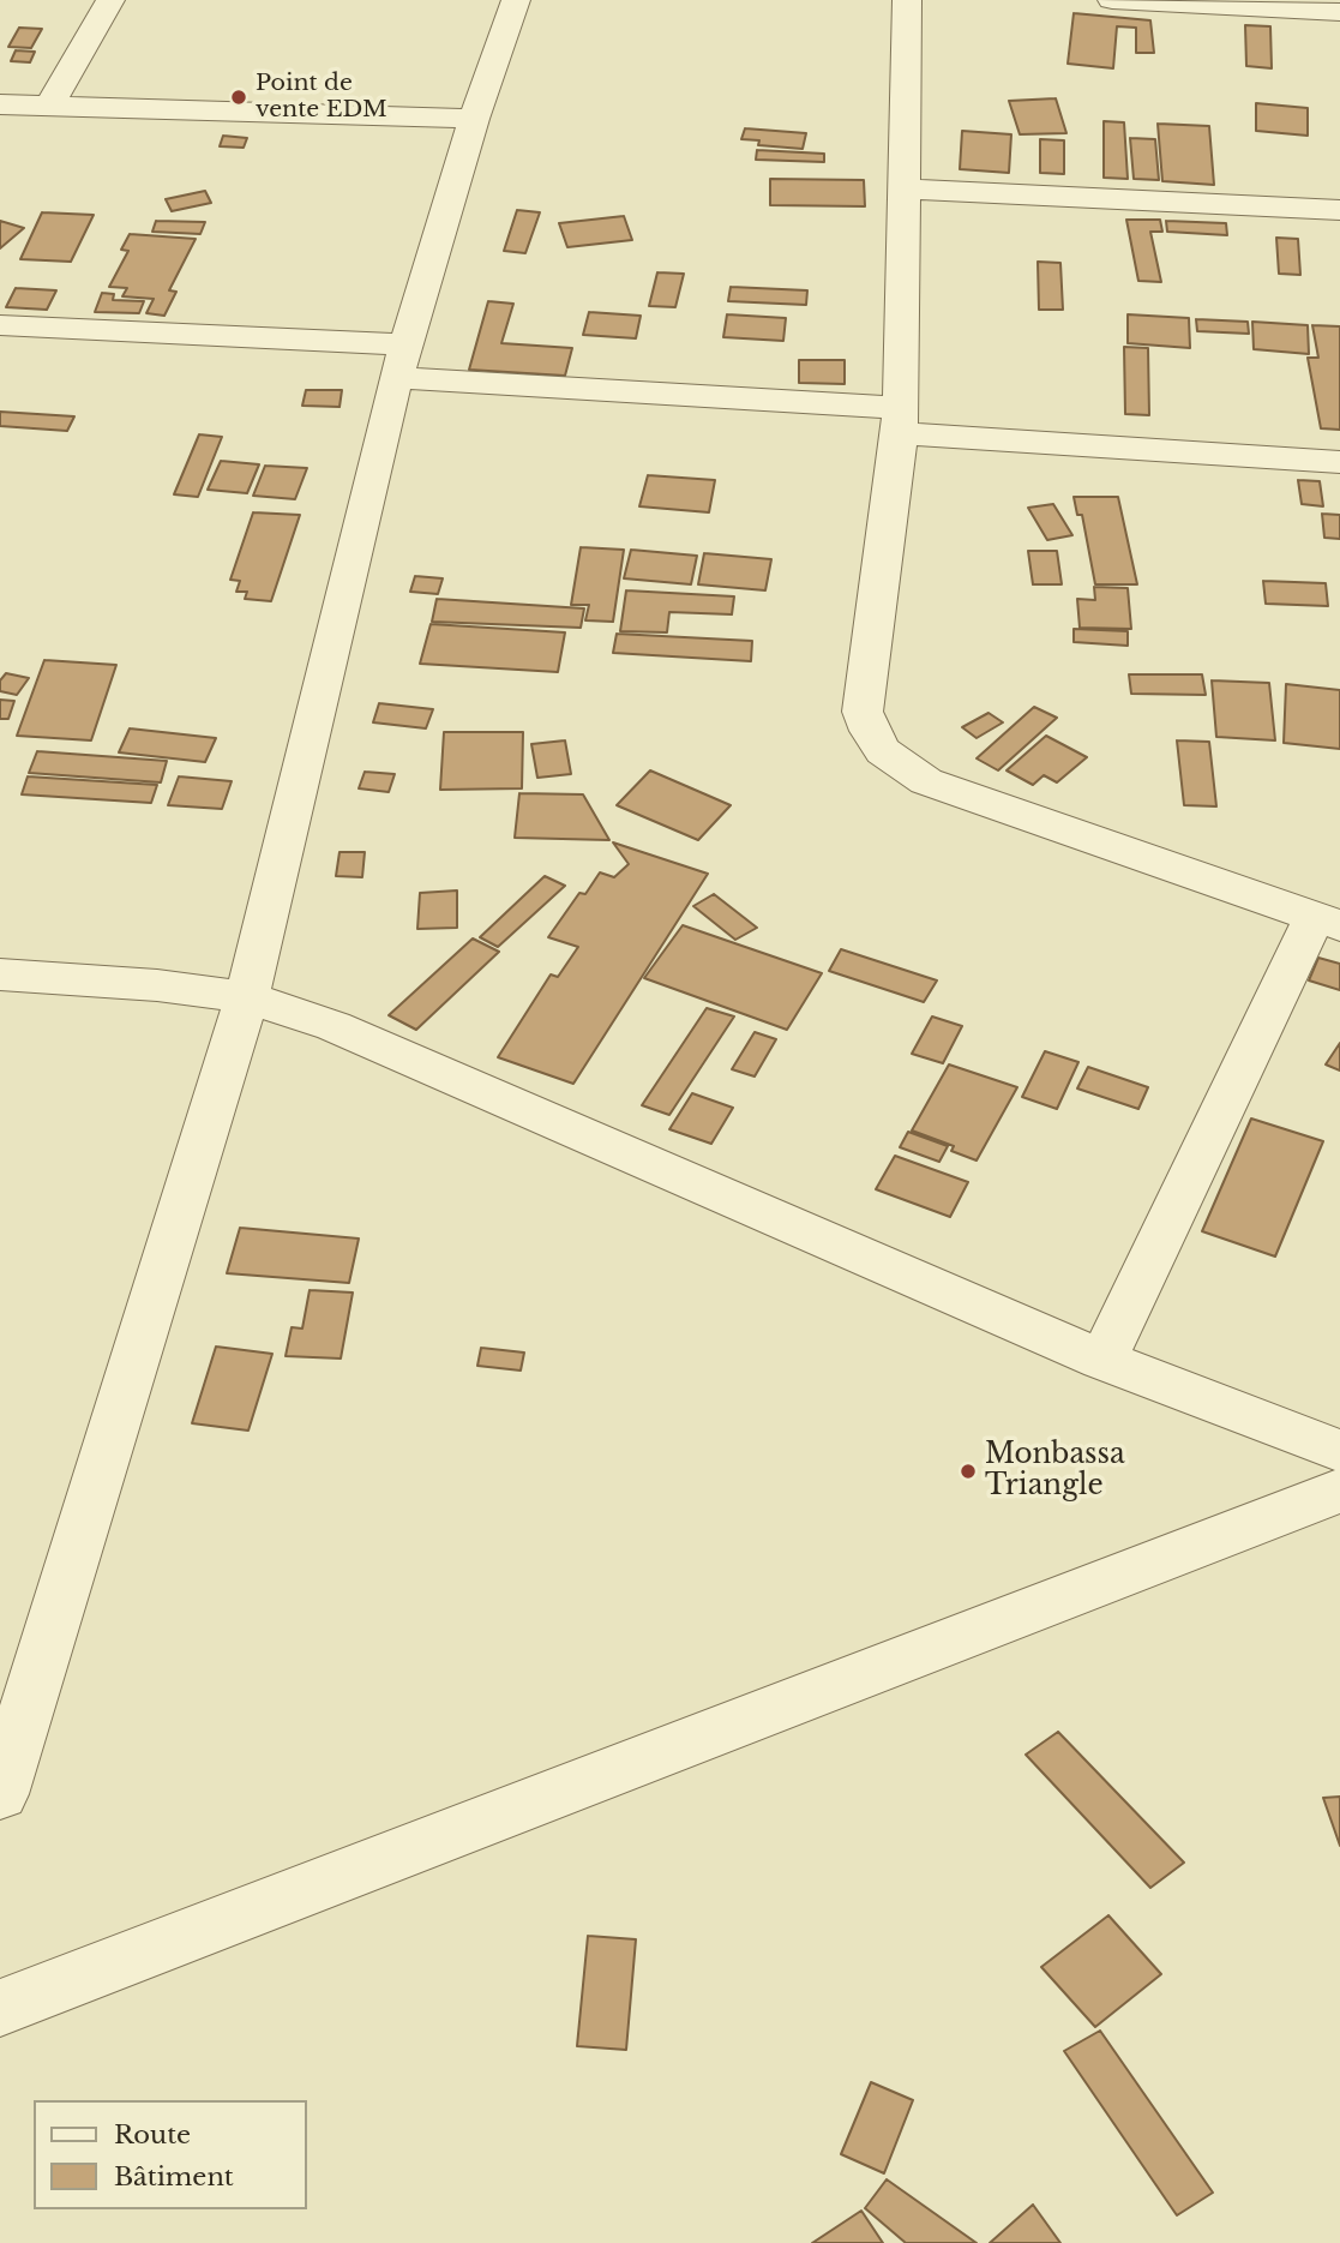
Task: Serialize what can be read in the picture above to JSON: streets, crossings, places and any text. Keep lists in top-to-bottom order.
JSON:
{
  "places": ["Point de vente EDM", "Monbassa Triangle"],
  "legend": ["Route", "Bâtiment"]
}
